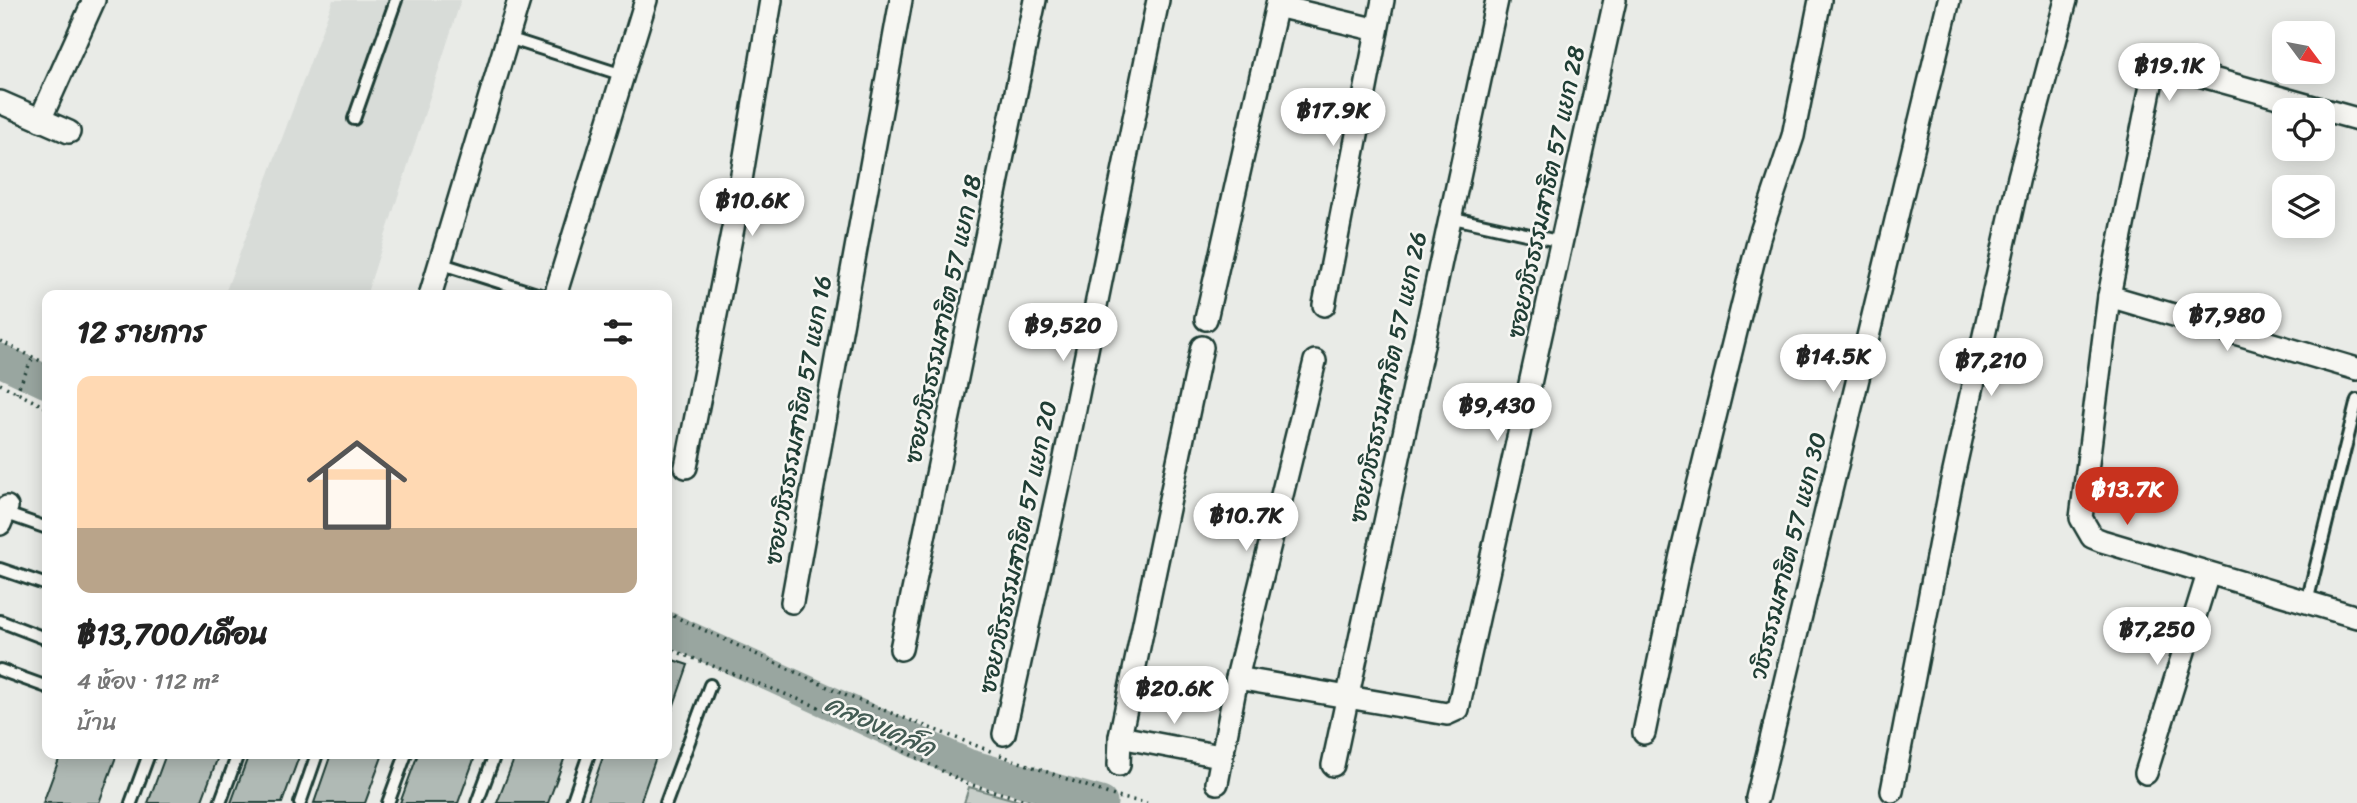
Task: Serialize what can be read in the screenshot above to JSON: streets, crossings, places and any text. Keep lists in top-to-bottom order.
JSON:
{
  "streets": {
    "street": [
      "ซอยวชิรธรรมสาธิต 57 แยก 28",
      "ซอยวชิรธรรมสาธิต 57 แยก 18",
      "ซอยวชิรธรรมสาธิต 57 แยก 26",
      "ซอยวชิรธรรมสาธิต 57 แยก 16",
      "ซอยวชิรธรรมสาธิต 57 แยก 20",
      "วชิรธรรมสาธิต 57 แยก 30"
    ]
  },
  "crossings": [
    ["ซอยวชิรธรรมสาธิต 57 แยก 28", "ซอยวชิรธรรมสาธิต 57 แยก 26"]
  ],
  "water": ["คลองเคล็ด"],
  "north": "bottom right",
  "page": {
    "price": [
      "฿19.1K",
      "฿17.9K",
      "฿10.6K",
      "฿7,980",
      "฿9,520",
      "฿14.5K",
      "฿7,210",
      "฿9,430",
      "฿13.7K",
      "฿10.7K",
      "฿7,250",
      "฿20.6K"
    ],
    "heading": "12 รายการ",
    "list": [
      {
        "name": "฿13,700/เดือน",
        "note": "4 ห้อง · 112 m² · บ้าน"
      }
    ]
  }
}
